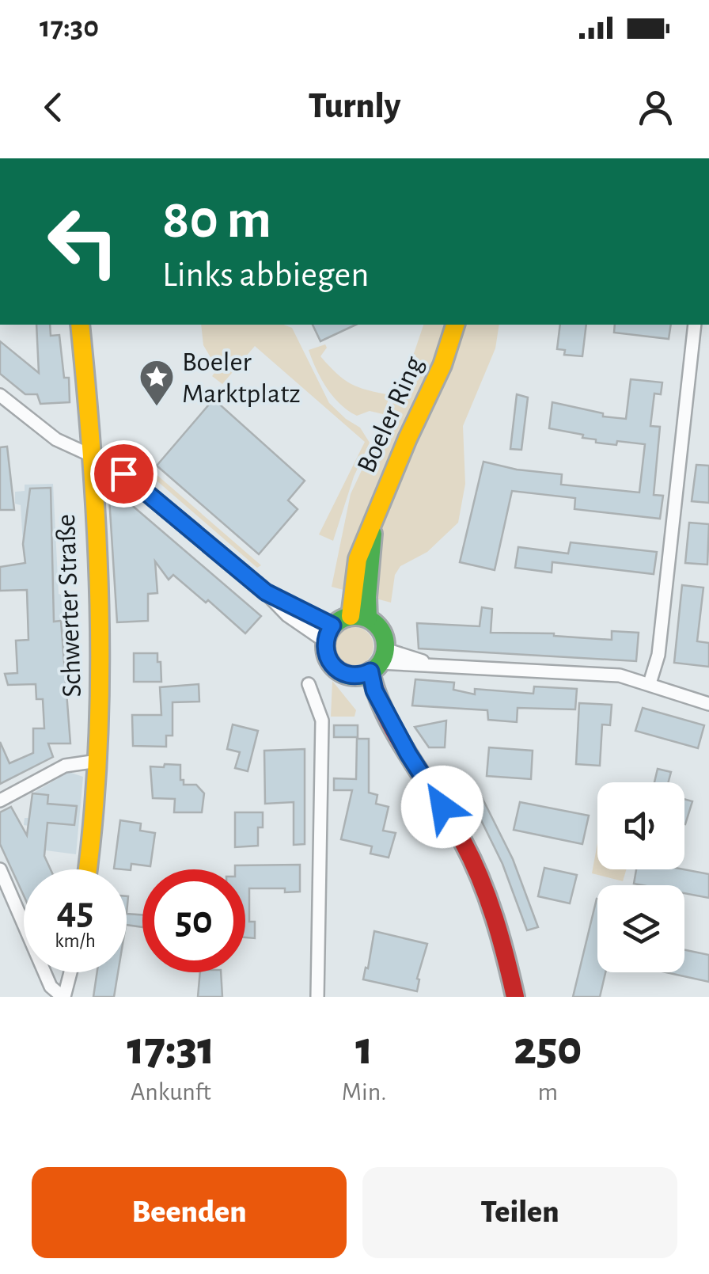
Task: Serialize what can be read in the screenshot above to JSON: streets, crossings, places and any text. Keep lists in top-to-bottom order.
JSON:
{
  "streets": {
    "main road": ["Boeler Ring", "Schwerter Straße"]
  },
  "places": {
    "place": ["Boeler Marktplatz"]
  },
  "page": {
    "status": "17:30",
    "header": "Turnly",
    "turn": ["80 m", "Links abbiegen"],
    "speed": "45 km/h",
    "limit": "50",
    "eta": [
      "17:31",
      "Ankunft",
      "1",
      "Min.",
      "250",
      "m"
    ],
    "buttons": ["Beenden", "Teilen"]
  }
}
